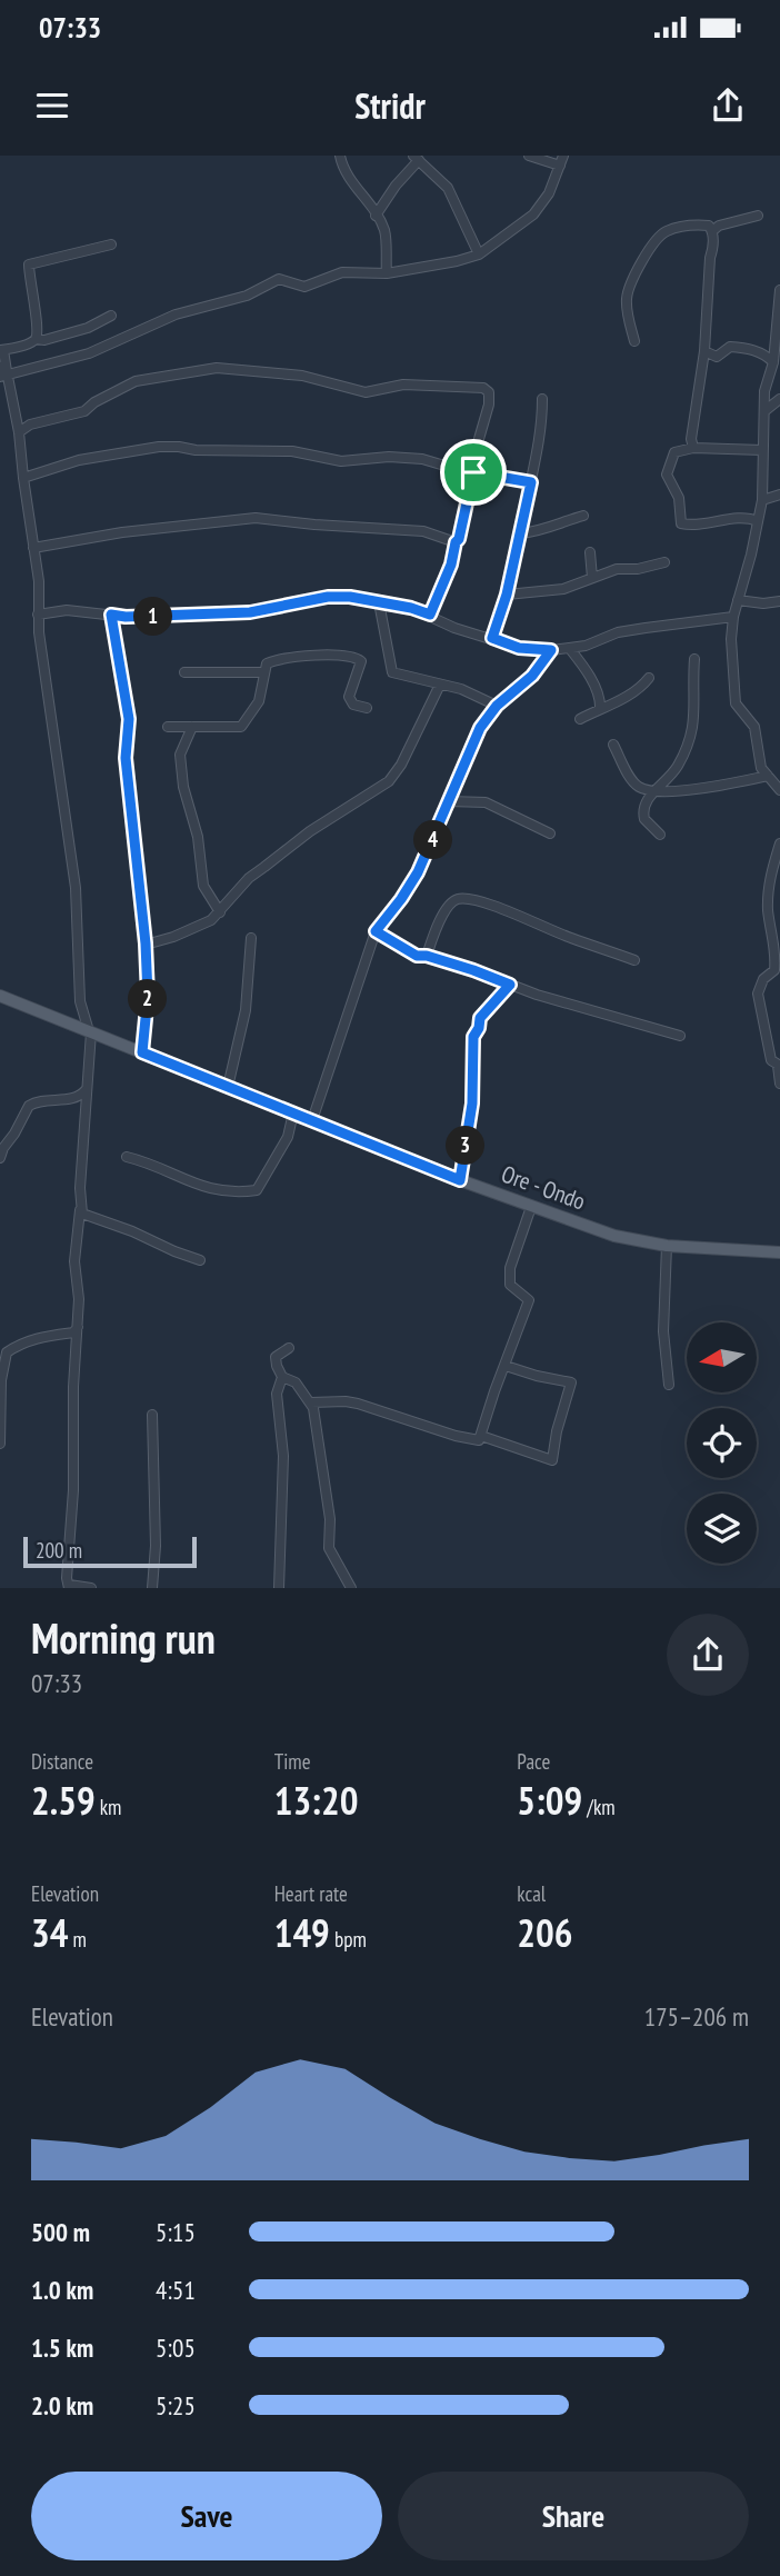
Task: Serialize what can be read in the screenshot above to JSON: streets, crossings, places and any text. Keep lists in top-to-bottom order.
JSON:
{
  "streets": {
    "main road": ["Ore - Ondo"]
  },
  "scale_bar": "200 m",
  "north": "left",
  "page": {
    "status": "07:33",
    "header": "Stridr",
    "pins": [
      "1",
      "4",
      "2",
      "3"
    ],
    "scale": "200 m",
    "heading": ["Morning run", "07:33"],
    "stats": [
      ["Distance", "2.59 km"],
      ["Time", "13:20"],
      ["Pace", "5:09 /km"],
      ["Elevation", "34 m"],
      ["Heart rate", "149 bpm"],
      ["kcal", "206"]
    ],
    "chart": ["Elevation", "175–206 m"],
    "list": [
      {
        "name": "500 m",
        "note": "5:15"
      },
      {
        "name": "1.0 km",
        "note": "4:51"
      },
      {
        "name": "1.5 km",
        "note": "5:05"
      },
      {
        "name": "2.0 km",
        "note": "5:25"
      }
    ],
    "buttons": ["Save", "Share"]
  }
}
